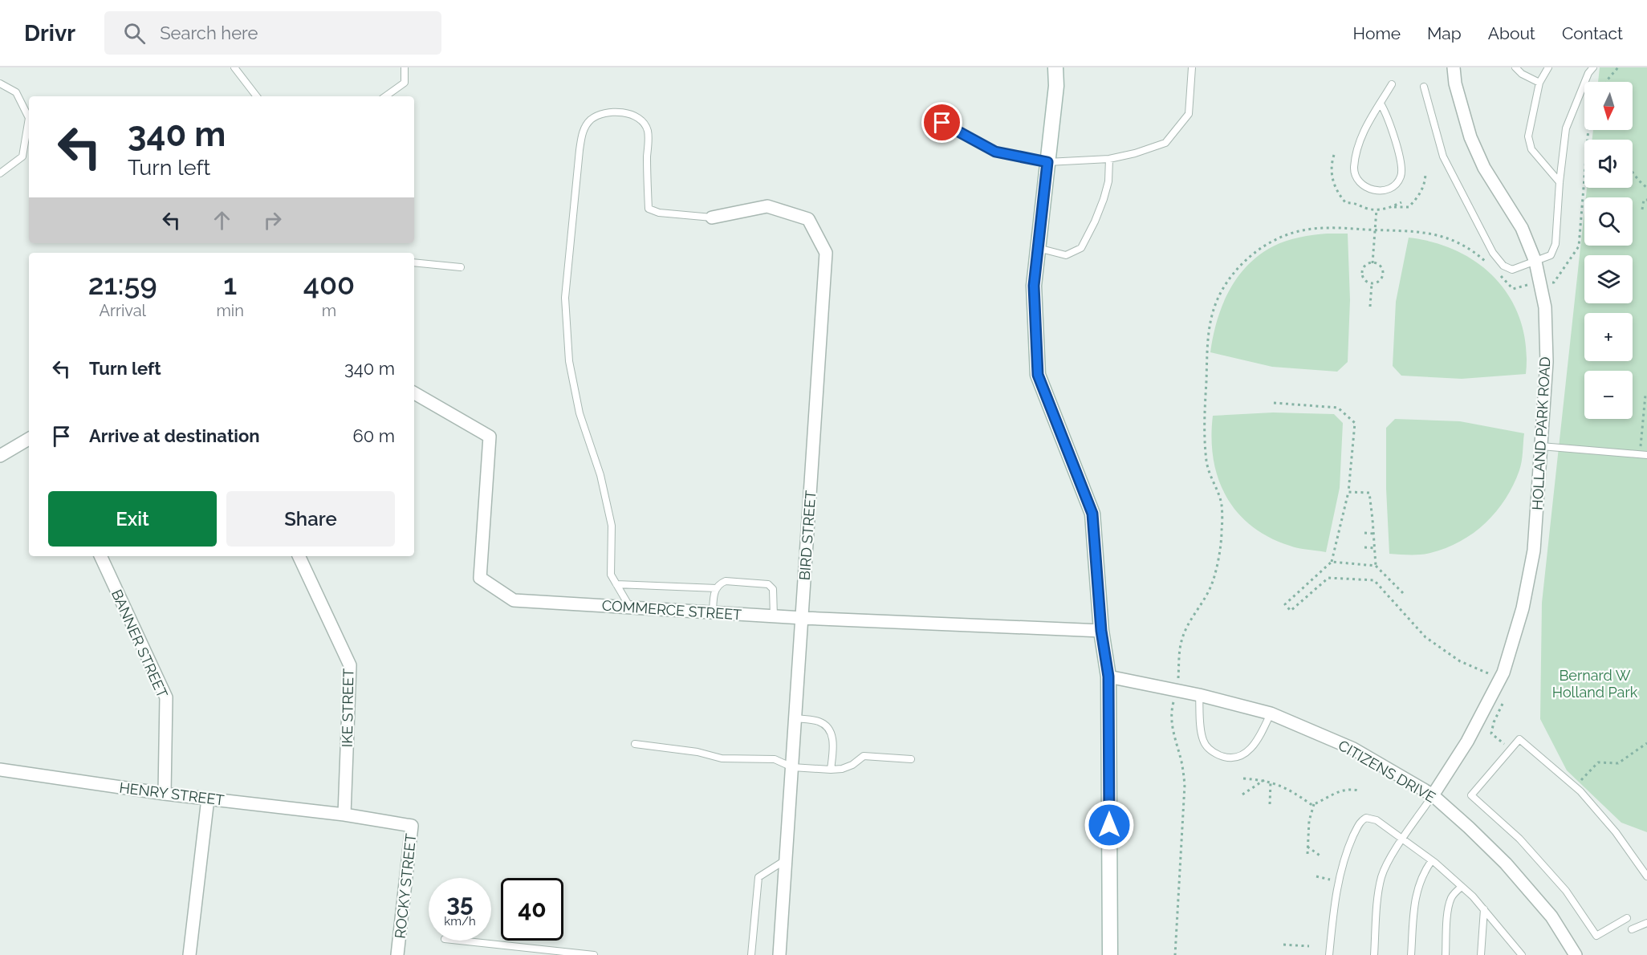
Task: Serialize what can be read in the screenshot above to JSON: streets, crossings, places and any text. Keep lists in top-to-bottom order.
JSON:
{
  "streets": {
    "street": [
      "HOLLAND PARK ROAD",
      "BIRD STREET",
      "COMMERCE STREET",
      "BANNER STREET",
      "IKE STREET",
      "CITIZENS DRIVE",
      "HENRY STREET",
      "ROCKY STREET"
    ]
  },
  "crossings": [
    ["HOLLAND PARK ROAD", "CITIZENS DRIVE"],
    ["BIRD STREET", "COMMERCE STREET"],
    ["BANNER STREET", "HENRY STREET"],
    ["IKE STREET", "HENRY STREET"],
    ["IKE STREET", "ROCKY STREET"],
    ["HENRY STREET", "ROCKY STREET"]
  ],
  "parks": ["Bernard W Holland Park"],
  "north": "bottom",
  "page": {
    "header": "Drivr",
    "search": "Search here",
    "nav": [
      "Home",
      "Map",
      "About",
      "Contact"
    ],
    "map_buttons": ["+", "−"],
    "turn": ["340 m", "Turn left"],
    "eta": [
      "21:59",
      "Arrival",
      "1",
      "min",
      "400",
      "m"
    ],
    "list": [
      {
        "name": "Turn left",
        "value": "340 m"
      },
      {
        "name": "Arrive at destination",
        "value": "60 m"
      }
    ],
    "buttons": ["Exit", "Share"],
    "speed": "35 km/h",
    "limit": "40"
  }
}
